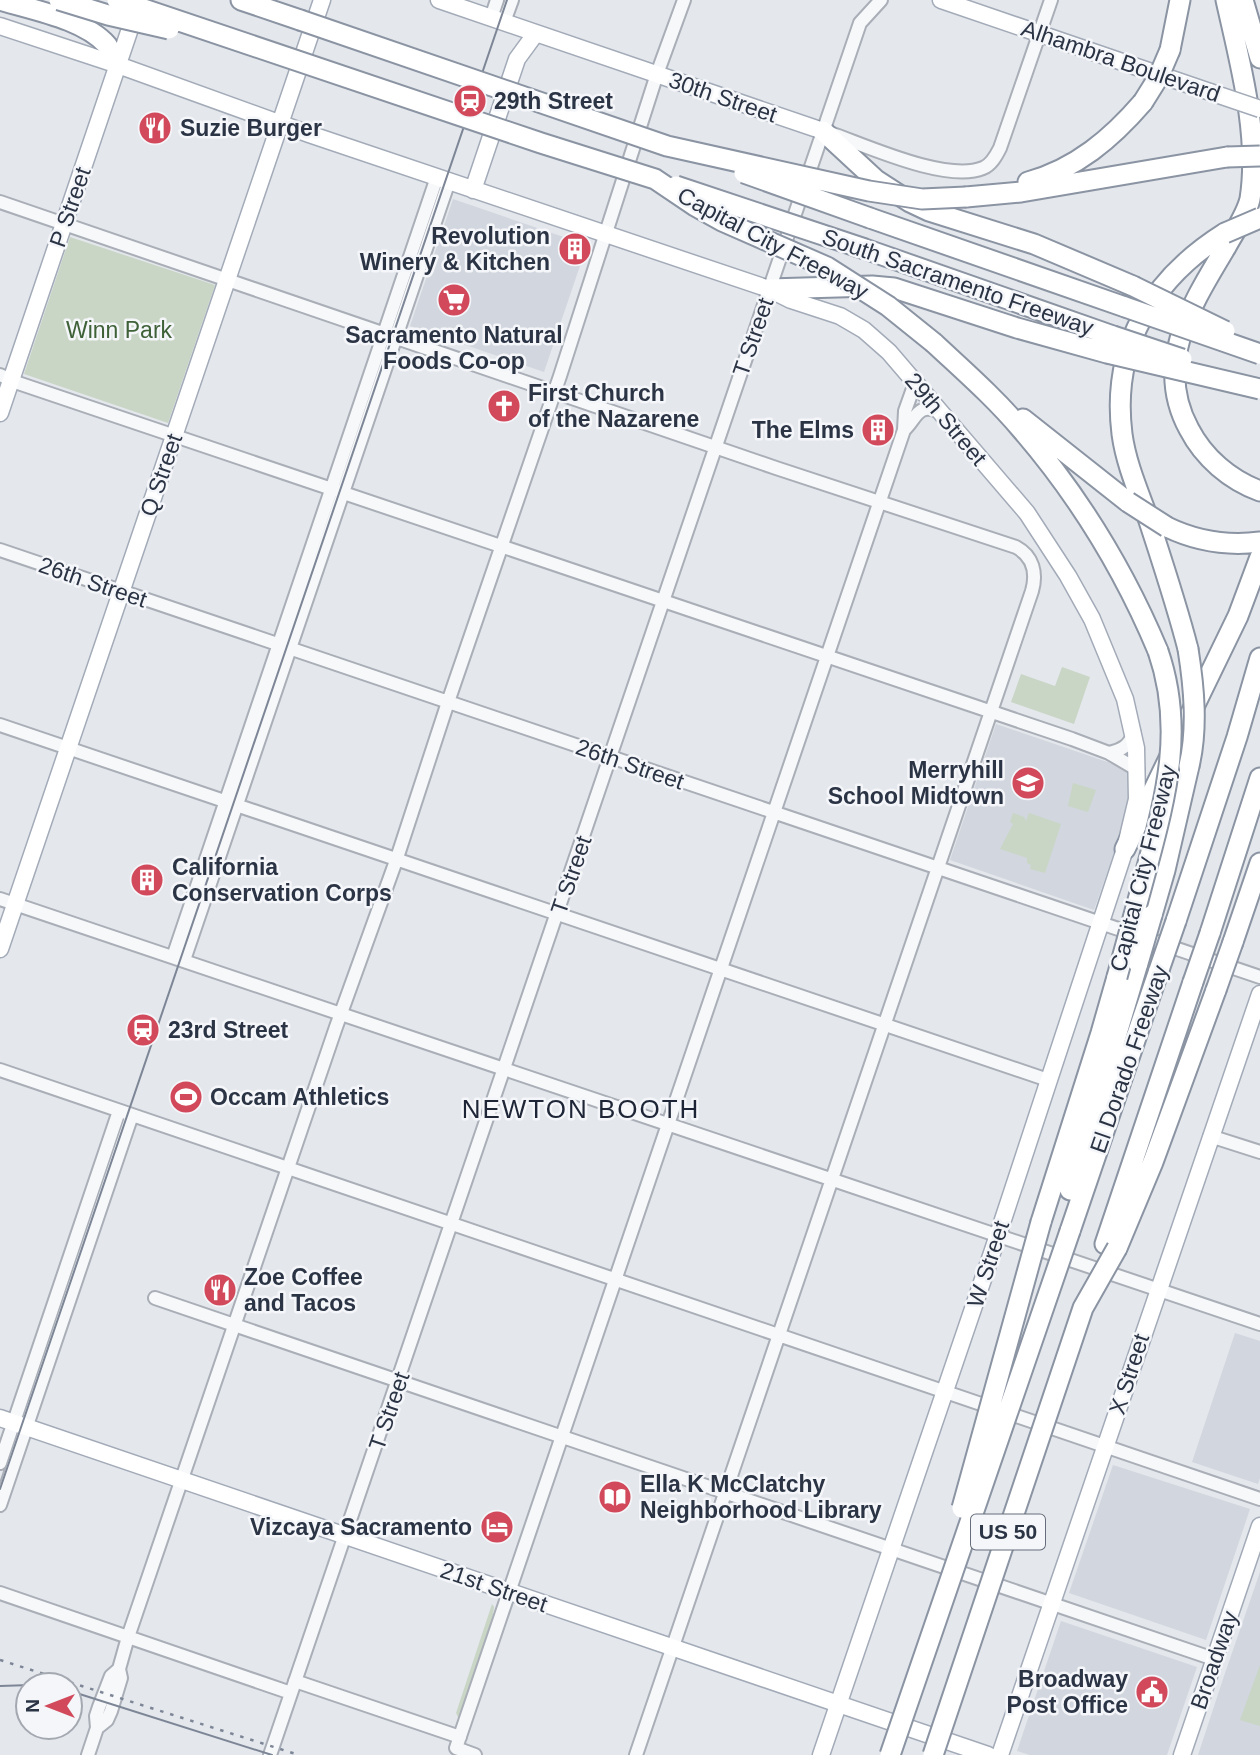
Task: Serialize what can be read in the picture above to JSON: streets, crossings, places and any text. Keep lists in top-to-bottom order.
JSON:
{
  "streets": {
    "highway": [
      "Capital City Freeway",
      "South Sacramento Freeway",
      "El Dorado Freeway",
      "US 50"
    ],
    "main road": [
      "Alhambra Boulevard",
      "30th Street",
      "P Street",
      "29th Street",
      "Q Street",
      "W Street",
      "X Street",
      "21st Street",
      "Broadway"
    ],
    "street": ["T Street", "26th Street"]
  },
  "crossings": [
    ["Alhambra Boulevard", "30th Street"],
    ["30th Street", "T Street"],
    ["P Street", "29th Street"],
    ["Capital City Freeway", "South Sacramento Freeway"],
    ["Capital City Freeway", "El Dorado Freeway"],
    ["T Street", "29th Street"],
    ["T Street", "26th Street"],
    ["T Street", "21st Street"],
    ["29th Street", "Q Street"],
    ["29th Street", "W Street"],
    ["Q Street", "26th Street"],
    ["26th Street", "W Street"],
    ["El Dorado Freeway", "US 50"],
    ["W Street", "21st Street"]
  ],
  "districts": ["NEWTON BOOTH"],
  "parks": ["Winn Park"],
  "places": {
    "station": ["29th Street", "23rd Street"],
    "restaurant": ["Suzie Burger", "Zoe Coffee and Tacos"],
    "building": ["Revolution Winery & Kitchen", "The Elms", "California Conservation Corps"],
    "supermarket": ["Sacramento Natural Foods Co-op"],
    "church": ["First Church of the Nazarene"],
    "school or university": ["Merryhill School Midtown"],
    "sports": ["Occam Athletics"],
    "library": ["Ella K McClatchy Neighborhood Library"],
    "hotel": ["Vizcaya Sacramento"],
    "public building": ["Broadway Post Office"]
  },
  "north": "left"
}
